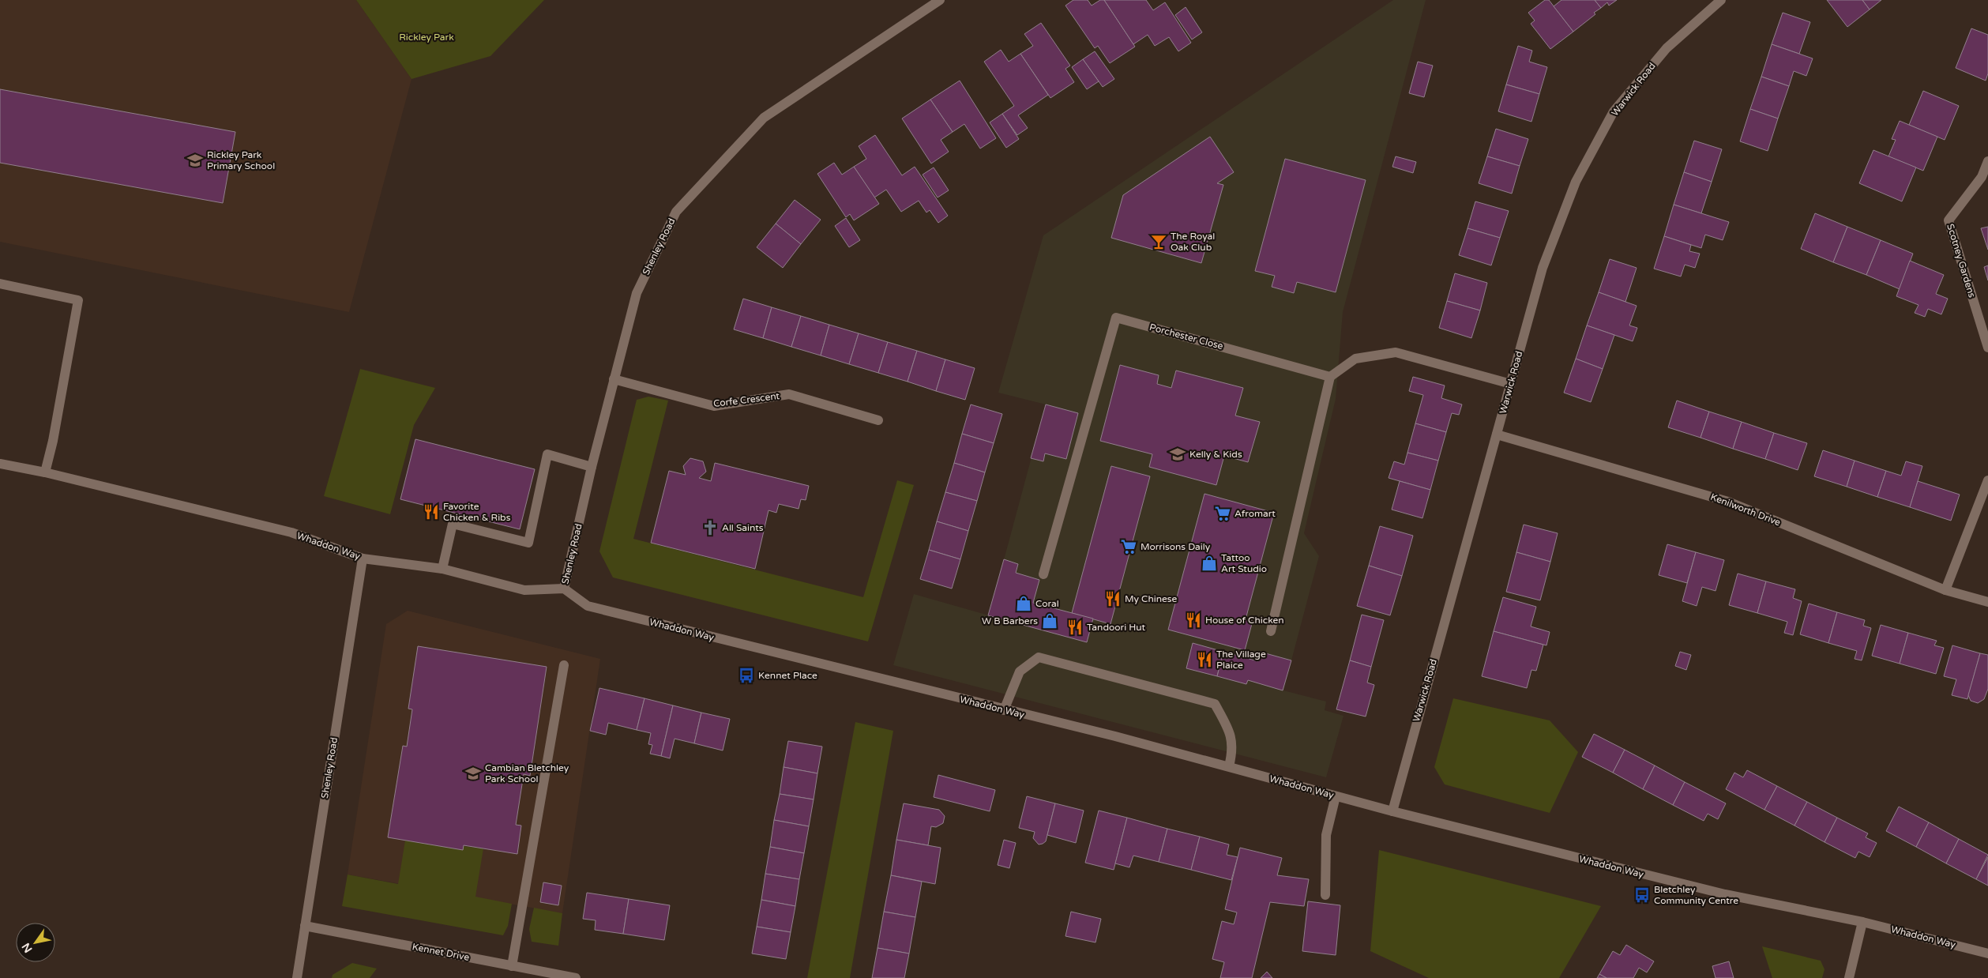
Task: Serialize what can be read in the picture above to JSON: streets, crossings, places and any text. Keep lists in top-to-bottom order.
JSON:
{
  "streets": {
    "street": [
      "Warwick Road",
      "Shenley Road",
      "Scotney Gardens",
      "Porchester Close",
      "Corfe Crescent",
      "Kenilworth Drive",
      "Whaddon Way",
      "Kennet Drive"
    ]
  },
  "crossings": [
    ["Warwick Road", "Kenilworth Drive"],
    ["Warwick Road", "Whaddon Way"],
    ["Shenley Road", "Corfe Crescent"],
    ["Shenley Road", "Whaddon Way"],
    ["Shenley Road", "Kennet Drive"]
  ],
  "parks": ["Rickley Park"],
  "places": {
    "school or university": ["Rickley Park Primary School", "Kelly & Kids", "Cambian Bletchley Park School"],
    "bar": ["The Royal Oak Club"],
    "restaurant": [
      "Favorite Chicken & Ribs",
      "My Chinese",
      "House of Chicken",
      "Tandoori Hut",
      "The Village Plaice"
    ],
    "supermarket": ["Afromart", "Morrisons Daily"],
    "church": ["All Saints"],
    "shop": ["Tattoo Art Studio", "Coral", "W B Barbers"],
    "bus stop": ["Kennet Place", "Bletchley Community Centre"]
  },
  "north": "bottom left"
}
